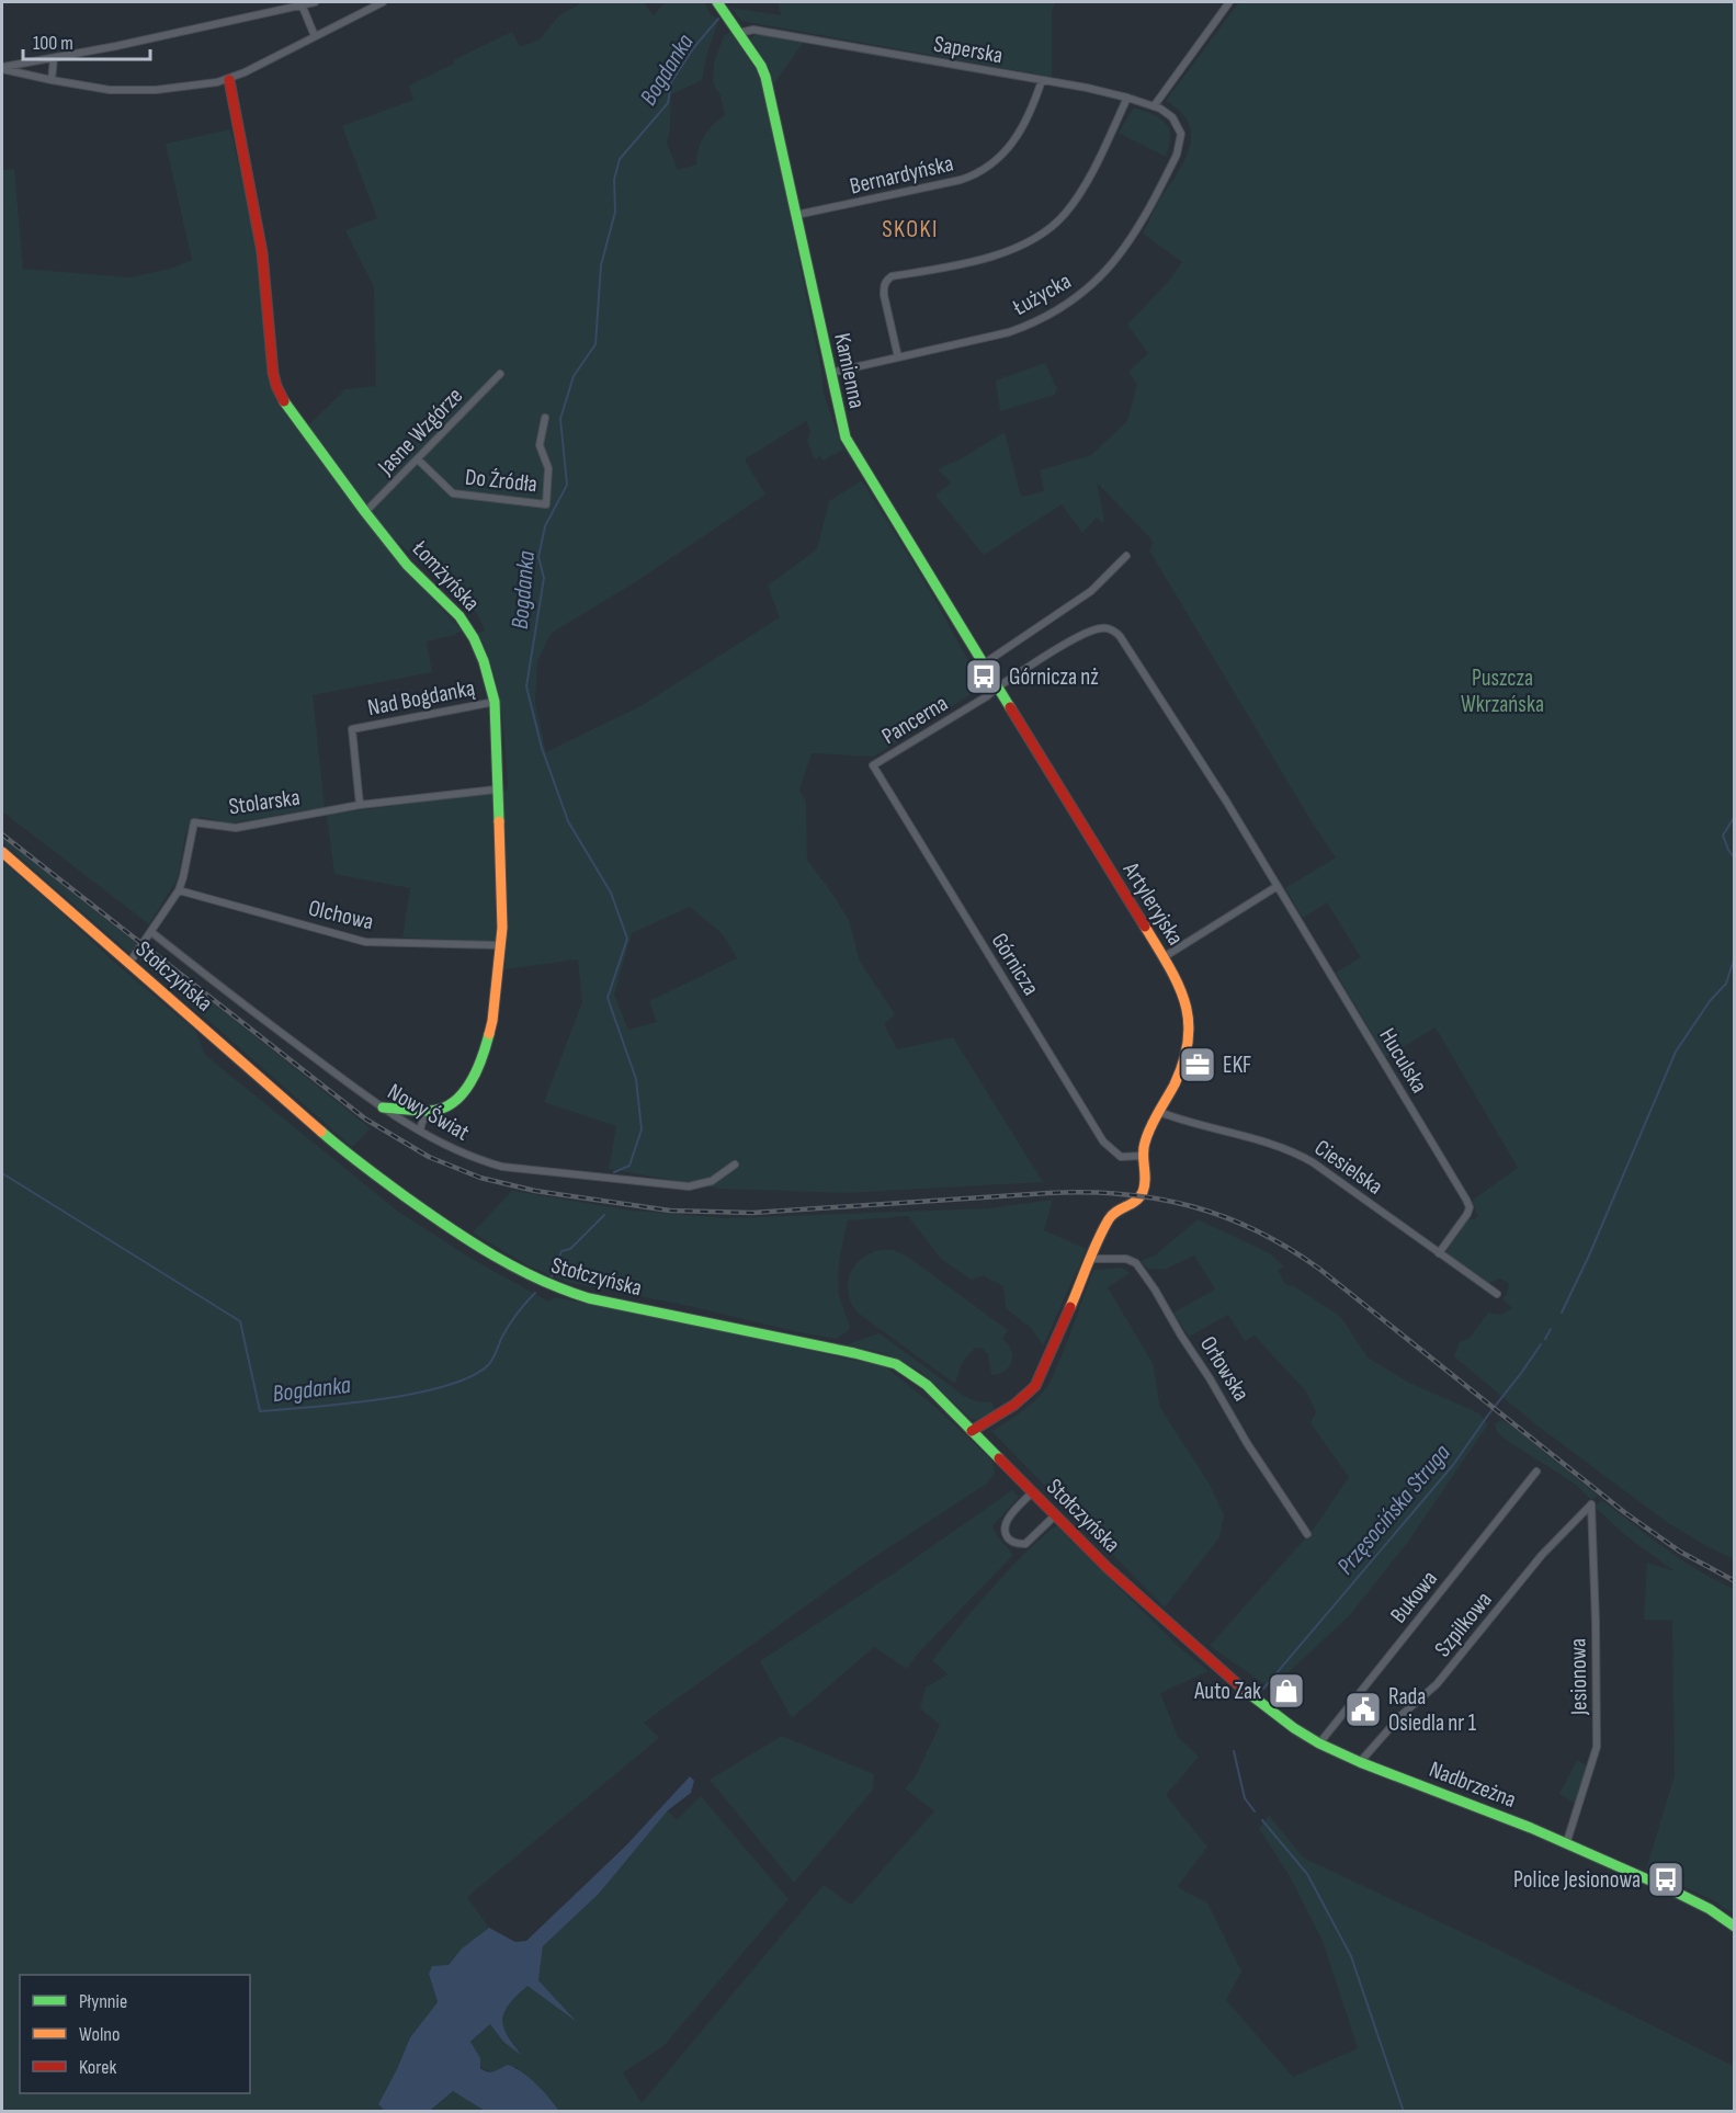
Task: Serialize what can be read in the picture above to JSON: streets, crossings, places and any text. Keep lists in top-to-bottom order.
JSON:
{
  "streets": {
    "street": [
      "Saperska",
      "Bernardyńska",
      "Łużycka",
      "Kamienna",
      "Jasne Wzgórze",
      "Do Źródła",
      "Łomżyńska",
      "Nad Bogdanką",
      "Pancerna",
      "Stolarska",
      "Artyleryjska",
      "Olchowa",
      "Górnicza",
      "Stołczyńska",
      "Huculska",
      "Nowy Świat",
      "Ciesielska",
      "Orłowska",
      "Bukowa",
      "Szpilkowa",
      "Jesionowa",
      "Nadbrzeżna"
    ]
  },
  "crossings": [
    ["Saperska", "Bernardyńska"],
    ["Saperska", "Łużycka"],
    ["Saperska", "Kamienna"],
    ["Bernardyńska", "Kamienna"],
    ["Łużycka", "Kamienna"],
    ["Kamienna", "Pancerna"],
    ["Kamienna", "Artyleryjska"],
    ["Jasne Wzgórze", "Do Źródła"],
    ["Jasne Wzgórze", "Łomżyńska"],
    ["Łomżyńska", "Nad Bogdanką"],
    ["Łomżyńska", "Stolarska"],
    ["Łomżyńska", "Olchowa"],
    ["Łomżyńska", "Nowy Świat"],
    ["Nad Bogdanką", "Stolarska"],
    ["Pancerna", "Artyleryjska"],
    ["Pancerna", "Górnicza"],
    ["Pancerna", "Huculska"],
    ["Stolarska", "Olchowa"],
    ["Stolarska", "Stołczyńska"],
    ["Stolarska", "Nowy Świat"],
    ["Artyleryjska", "Górnicza"],
    ["Artyleryjska", "Ciesielska"],
    ["Stołczyńska", "Nadbrzeżna"],
    ["Huculska", "Ciesielska"],
    ["Bukowa", "Nadbrzeżna"],
    ["Szpilkowa", "Jesionowa"],
    ["Szpilkowa", "Nadbrzeżna"],
    ["Jesionowa", "Nadbrzeżna"]
  ],
  "districts": ["SKOKI"],
  "water": ["Bogdanka", "Przęsocińska Struga"],
  "parks": ["Puszcza Wkrzańska"],
  "places": {
    "bus stop": ["Górnicza nż", "Police Jesionowa"],
    "office": ["EKF"],
    "shop": ["Auto Zak"],
    "public building": ["Rada Osiedla nr 1"]
  },
  "legend": ["Płynnie", "Wolno", "Korek"],
  "scale_bar": "100 m"
}
